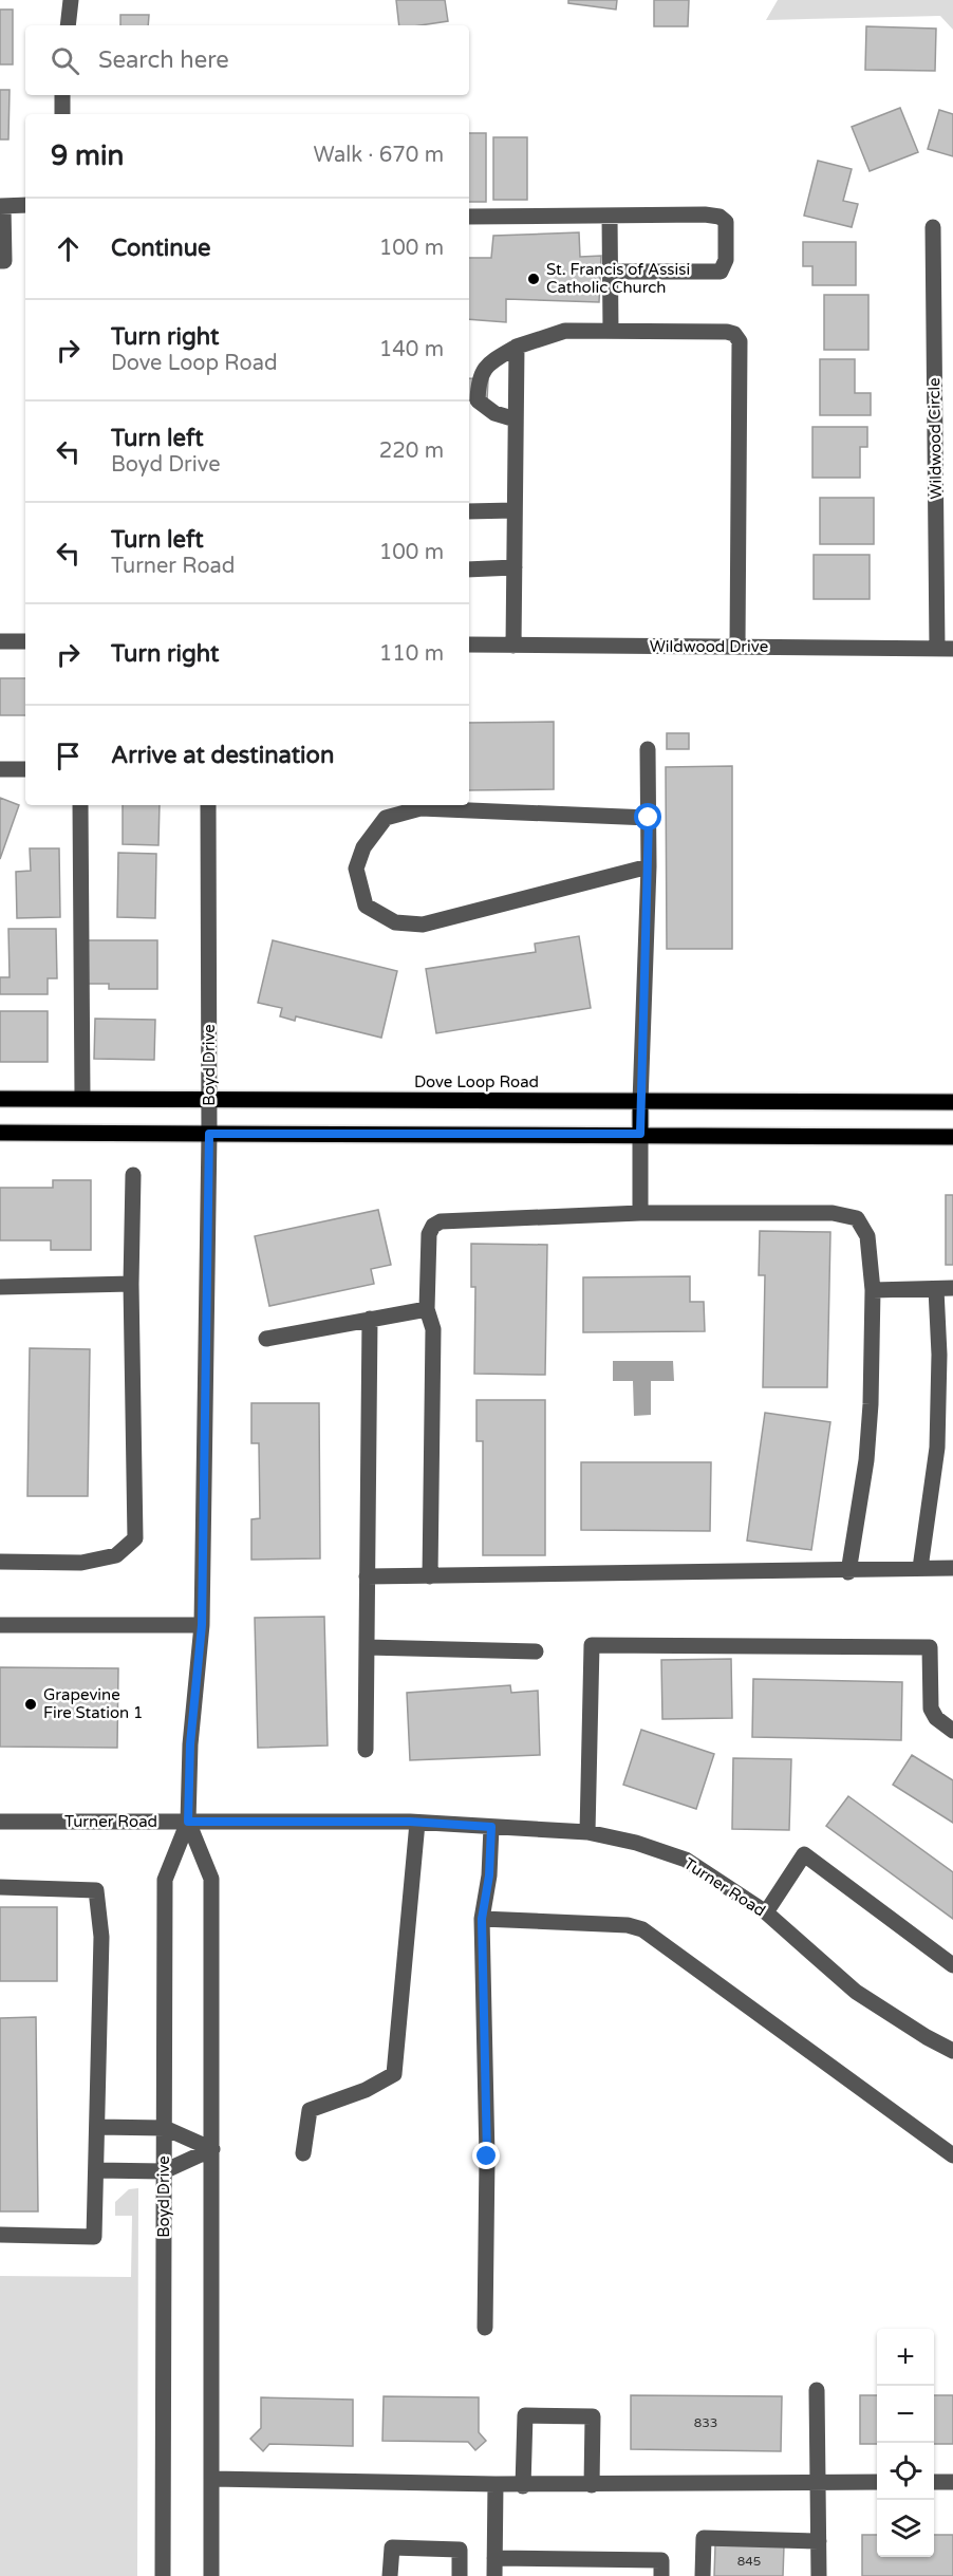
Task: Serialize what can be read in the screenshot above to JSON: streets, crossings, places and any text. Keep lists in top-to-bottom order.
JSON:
{
  "streets": {
    "main road": ["Dove Loop Road"],
    "street": [
      "Wildwood Circle",
      "Wildwood Drive",
      "Boyd Drive",
      "Turner Road"
    ]
  },
  "crossings": [
    ["Wildwood Circle", "Wildwood Drive"],
    ["Boyd Drive", "Dove Loop Road"],
    ["Boyd Drive", "Turner Road"]
  ],
  "places": ["St. Francis of Assisi Catholic Church", "Grapevine Fire Station 1"],
  "house_numbers": ["833", "845"],
  "page": {
    "search": "Search here",
    "heading": ["9 min", "Walk · 670 m"],
    "list": [
      ["Continue", "100 m"],
      ["Turn right", "Dove Loop Road", "140 m"],
      ["Turn left", "Boyd Drive", "220 m"],
      ["Turn left", "Turner Road", "100 m"],
      ["Turn right", "110 m"],
      "Arrive at destination"
    ],
    "map_buttons": ["+", "−"]
  }
}
